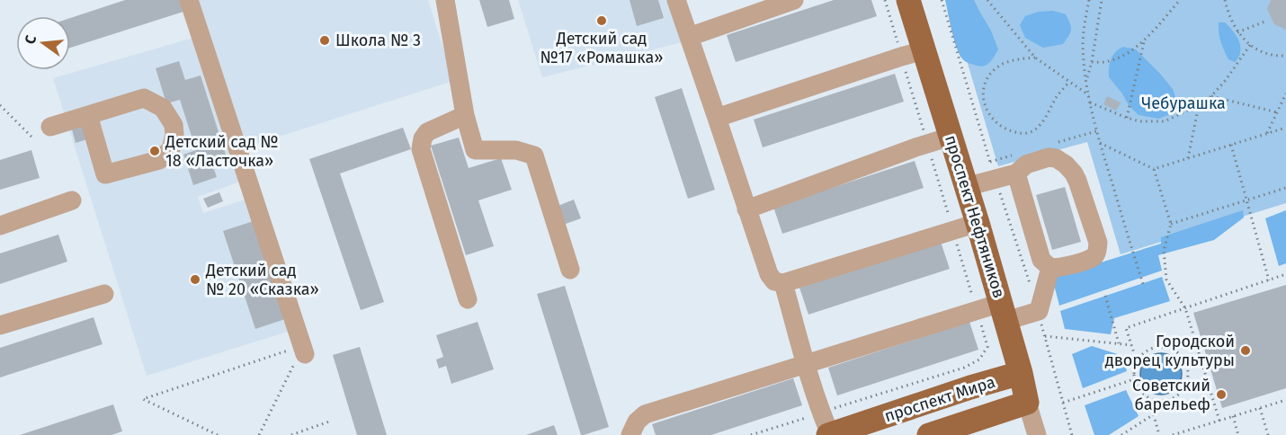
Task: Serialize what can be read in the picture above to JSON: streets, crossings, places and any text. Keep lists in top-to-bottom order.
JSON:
{
  "streets": {
    "main road": ["проспект Нефтяников", "проспект Мира"]
  },
  "crossings": [
    ["проспект Нефтяников", "проспект Мира"]
  ],
  "parks": ["Чебурашка"],
  "places": [
    "Детский сад №17 «Ромашка»",
    "Школа № 3",
    "Детский сад № 18 «Ласточка»",
    "Детский сад № 20 «Сказка»",
    "Городской дворец культуры",
    "Советский барельеф"
  ],
  "north": "left"
}
